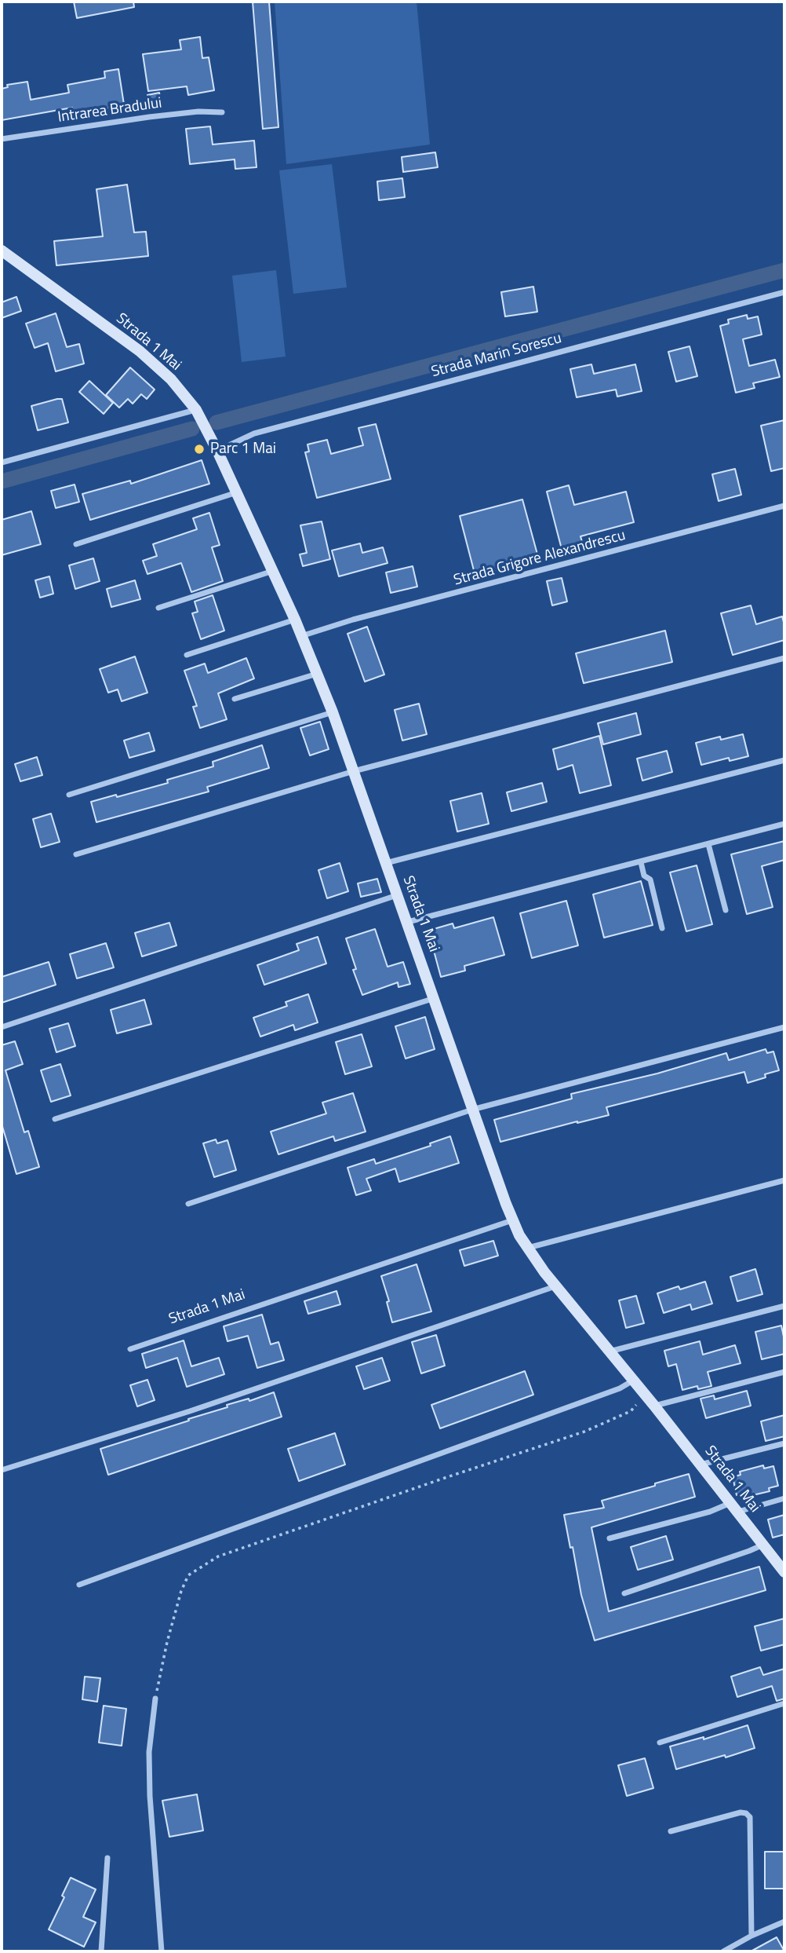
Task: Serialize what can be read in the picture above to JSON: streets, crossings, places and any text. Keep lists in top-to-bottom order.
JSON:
{
  "streets": {
    "street": [
      "Intrarea Bradului",
      "Strada 1 Mai",
      "Strada Marin Sorescu",
      "Strada Grigore Alexandrescu"
    ]
  },
  "crossings": [
    ["Strada 1 Mai", "Strada Marin Sorescu"],
    ["Strada 1 Mai", "Strada Grigore Alexandrescu"]
  ],
  "places": ["Parc 1 Mai"]
}
